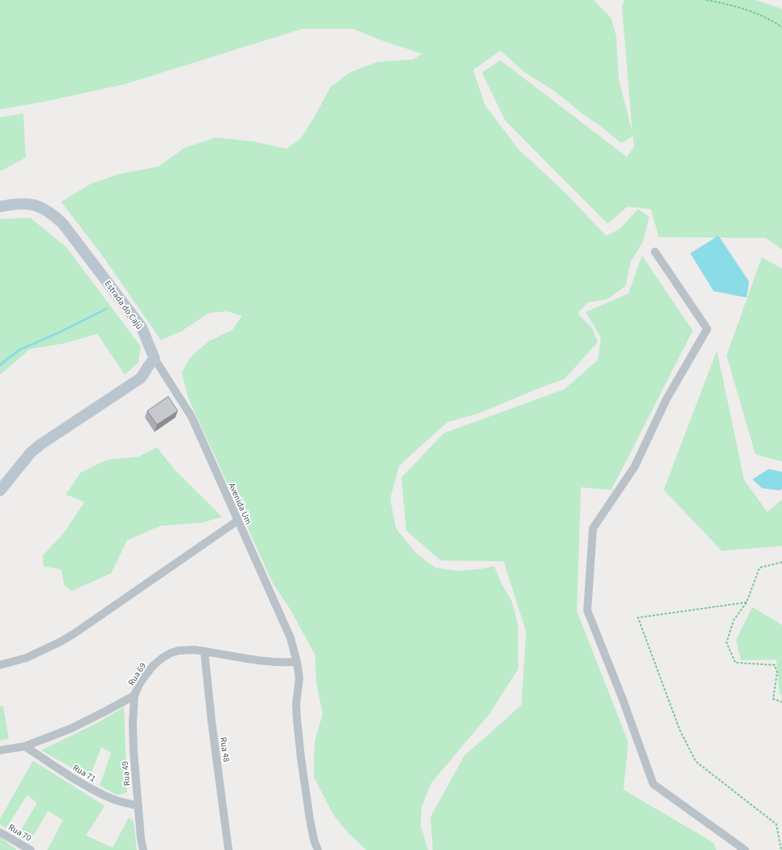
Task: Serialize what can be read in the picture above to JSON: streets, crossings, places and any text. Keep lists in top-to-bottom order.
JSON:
{
  "streets": {
    "main road": ["Estrada do Cajú"],
    "street": [
      "Avenida Um",
      "Rua 69",
      "Rua 48",
      "Rua 71",
      "Rua 49",
      "Rua 70"
    ]
  },
  "crossings": [
    ["Estrada do Cajú", "Avenida Um"],
    ["Avenida Um", "Rua 69"],
    ["Rua 69", "Rua 48"],
    ["Rua 69", "Rua 71"],
    ["Rua 69", "Rua 49"],
    ["Rua 71", "Rua 49"]
  ]
}
